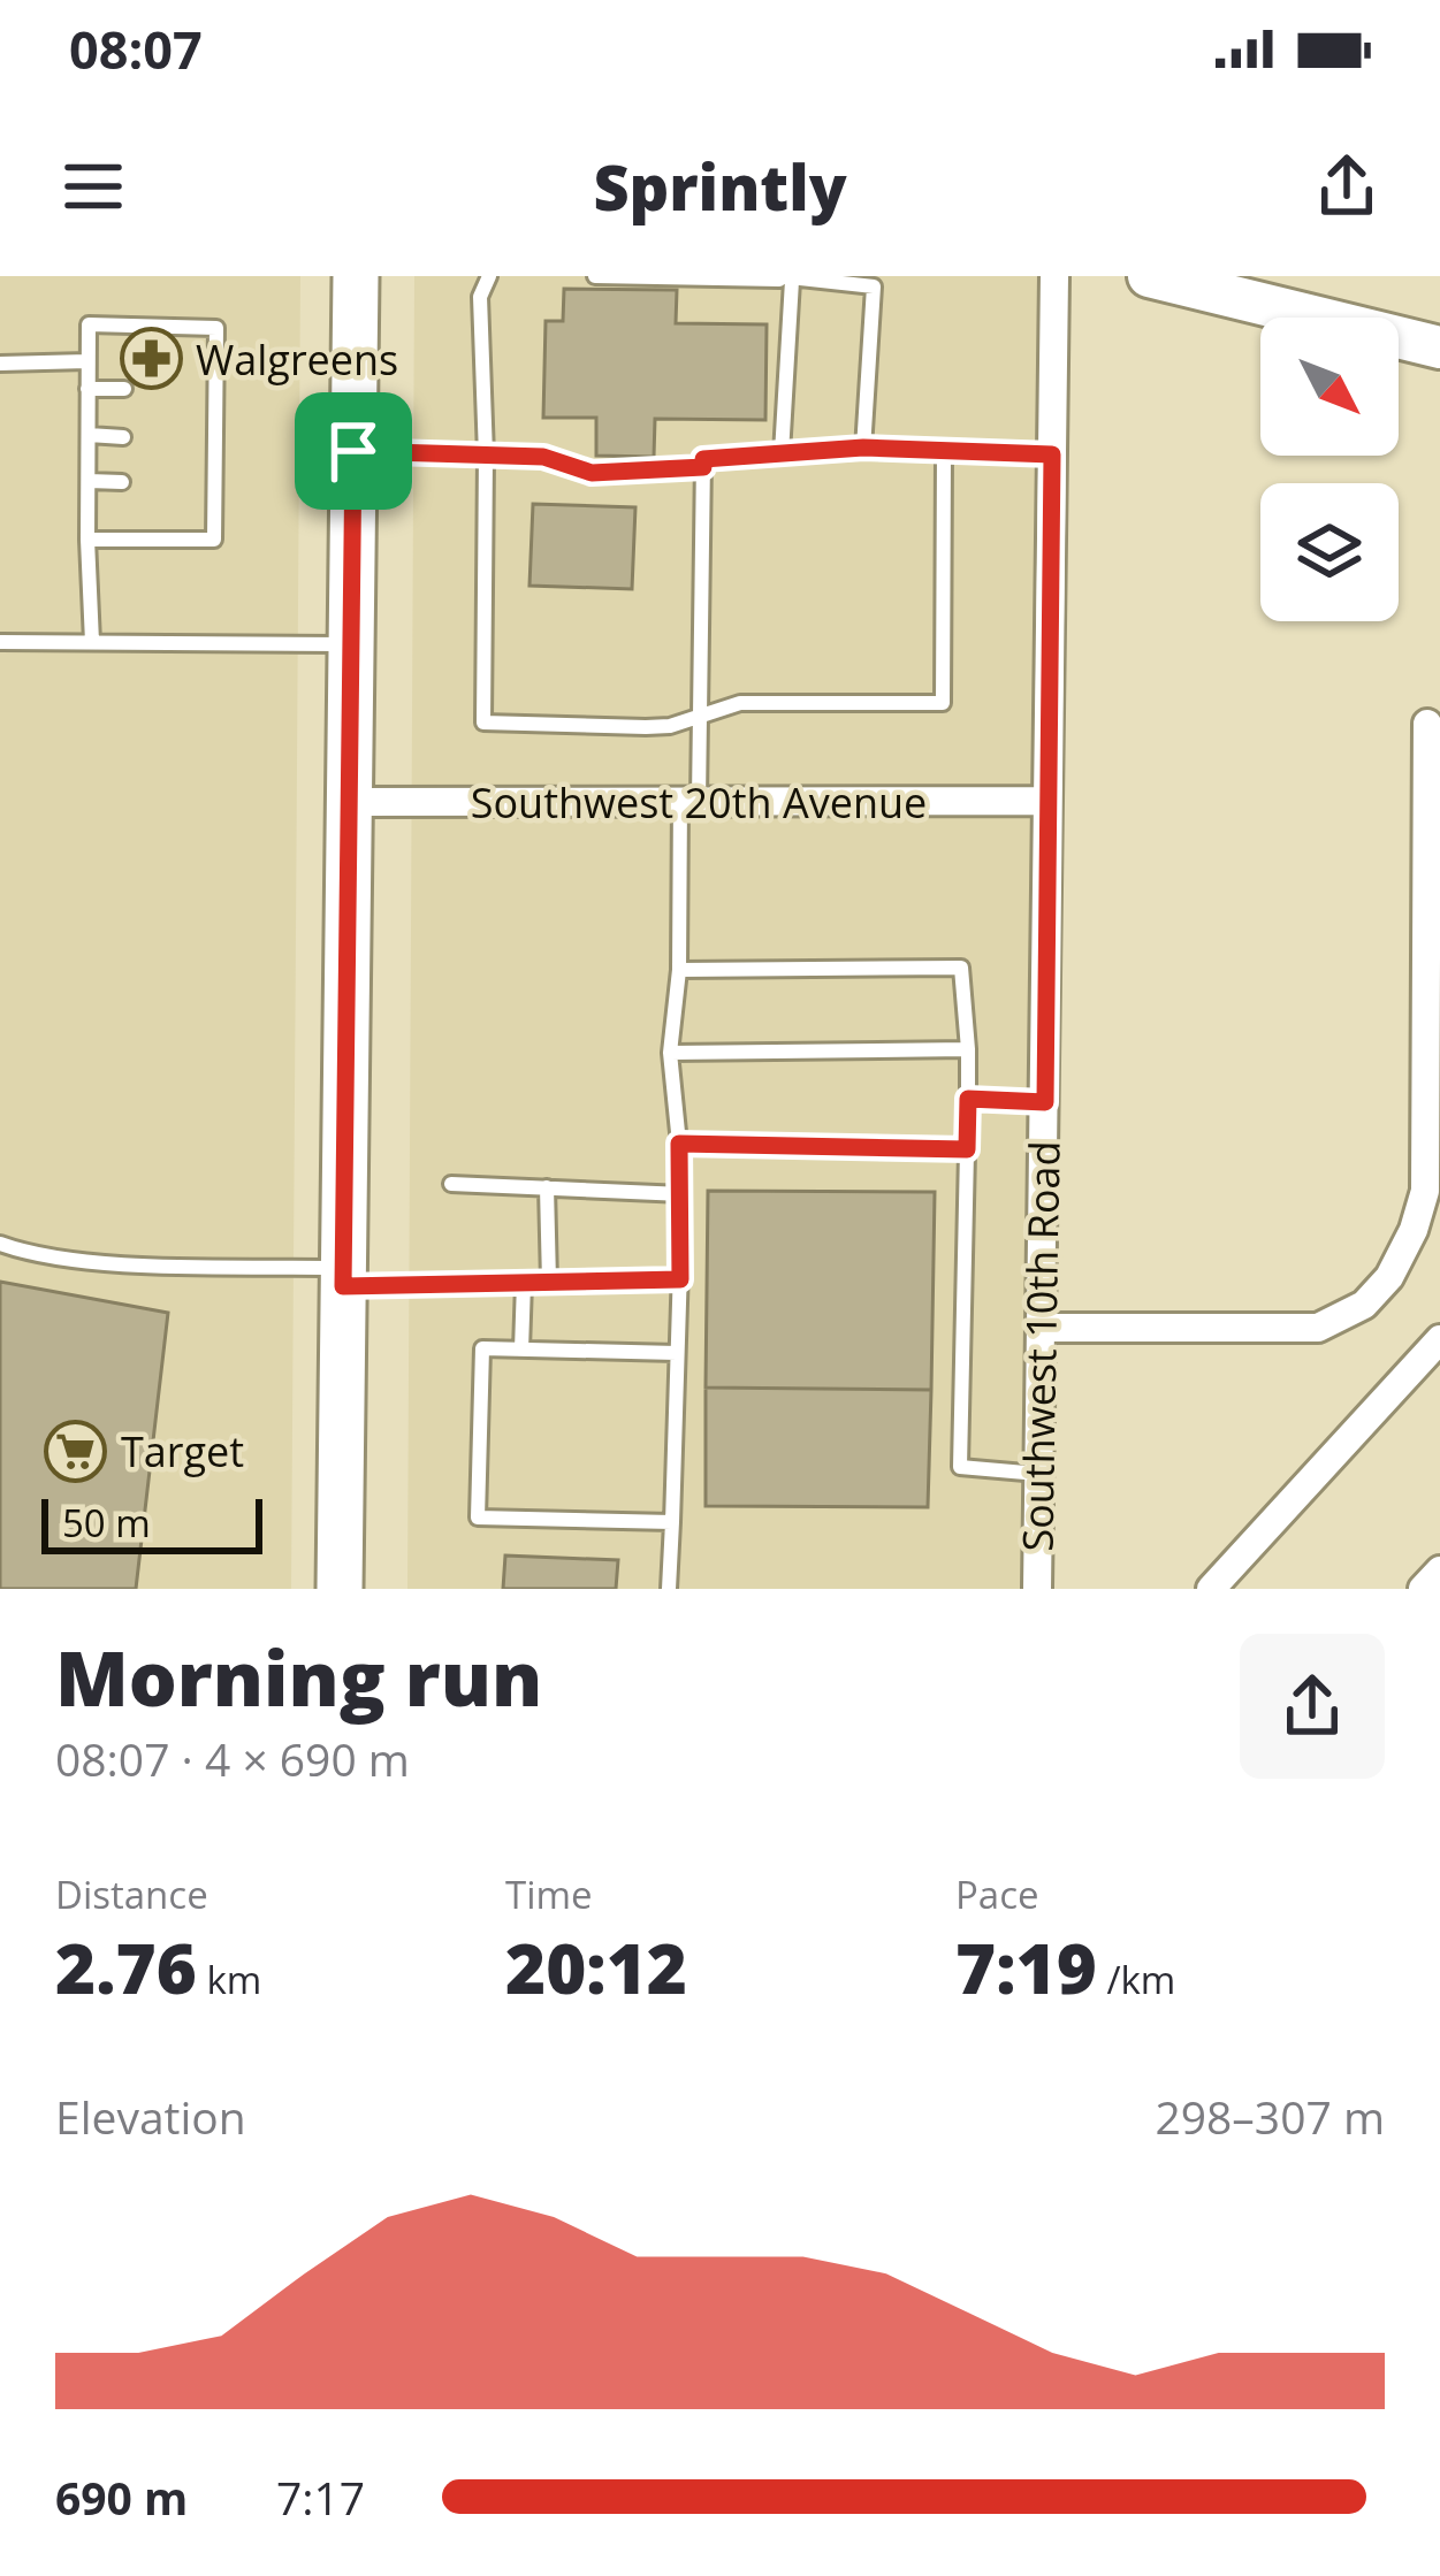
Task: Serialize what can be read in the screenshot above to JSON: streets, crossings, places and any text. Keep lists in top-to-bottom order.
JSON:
{
  "streets": {
    "street": ["Southwest 20th Avenue", "Southwest 10th Road"]
  },
  "crossings": [
    ["Southwest 20th Avenue", "Southwest 10th Road"]
  ],
  "places": {
    "pharmacy": ["Walgreens"],
    "supermarket": ["Target"]
  },
  "scale_bar": "50 m",
  "north": "bottom right",
  "page": {
    "status": "08:07",
    "header": "Sprintly",
    "scale": "50 m",
    "heading": ["Morning run", "08:07 · 4 × 690 m"],
    "stats": [
      ["Distance", "2.76 km"],
      ["Time", "20:12"],
      ["Pace", "7:19 /km"]
    ],
    "chart": ["Elevation", "298–307 m"],
    "list": [
      {
        "name": "690 m",
        "note": "7:17"
      }
    ]
  }
}
